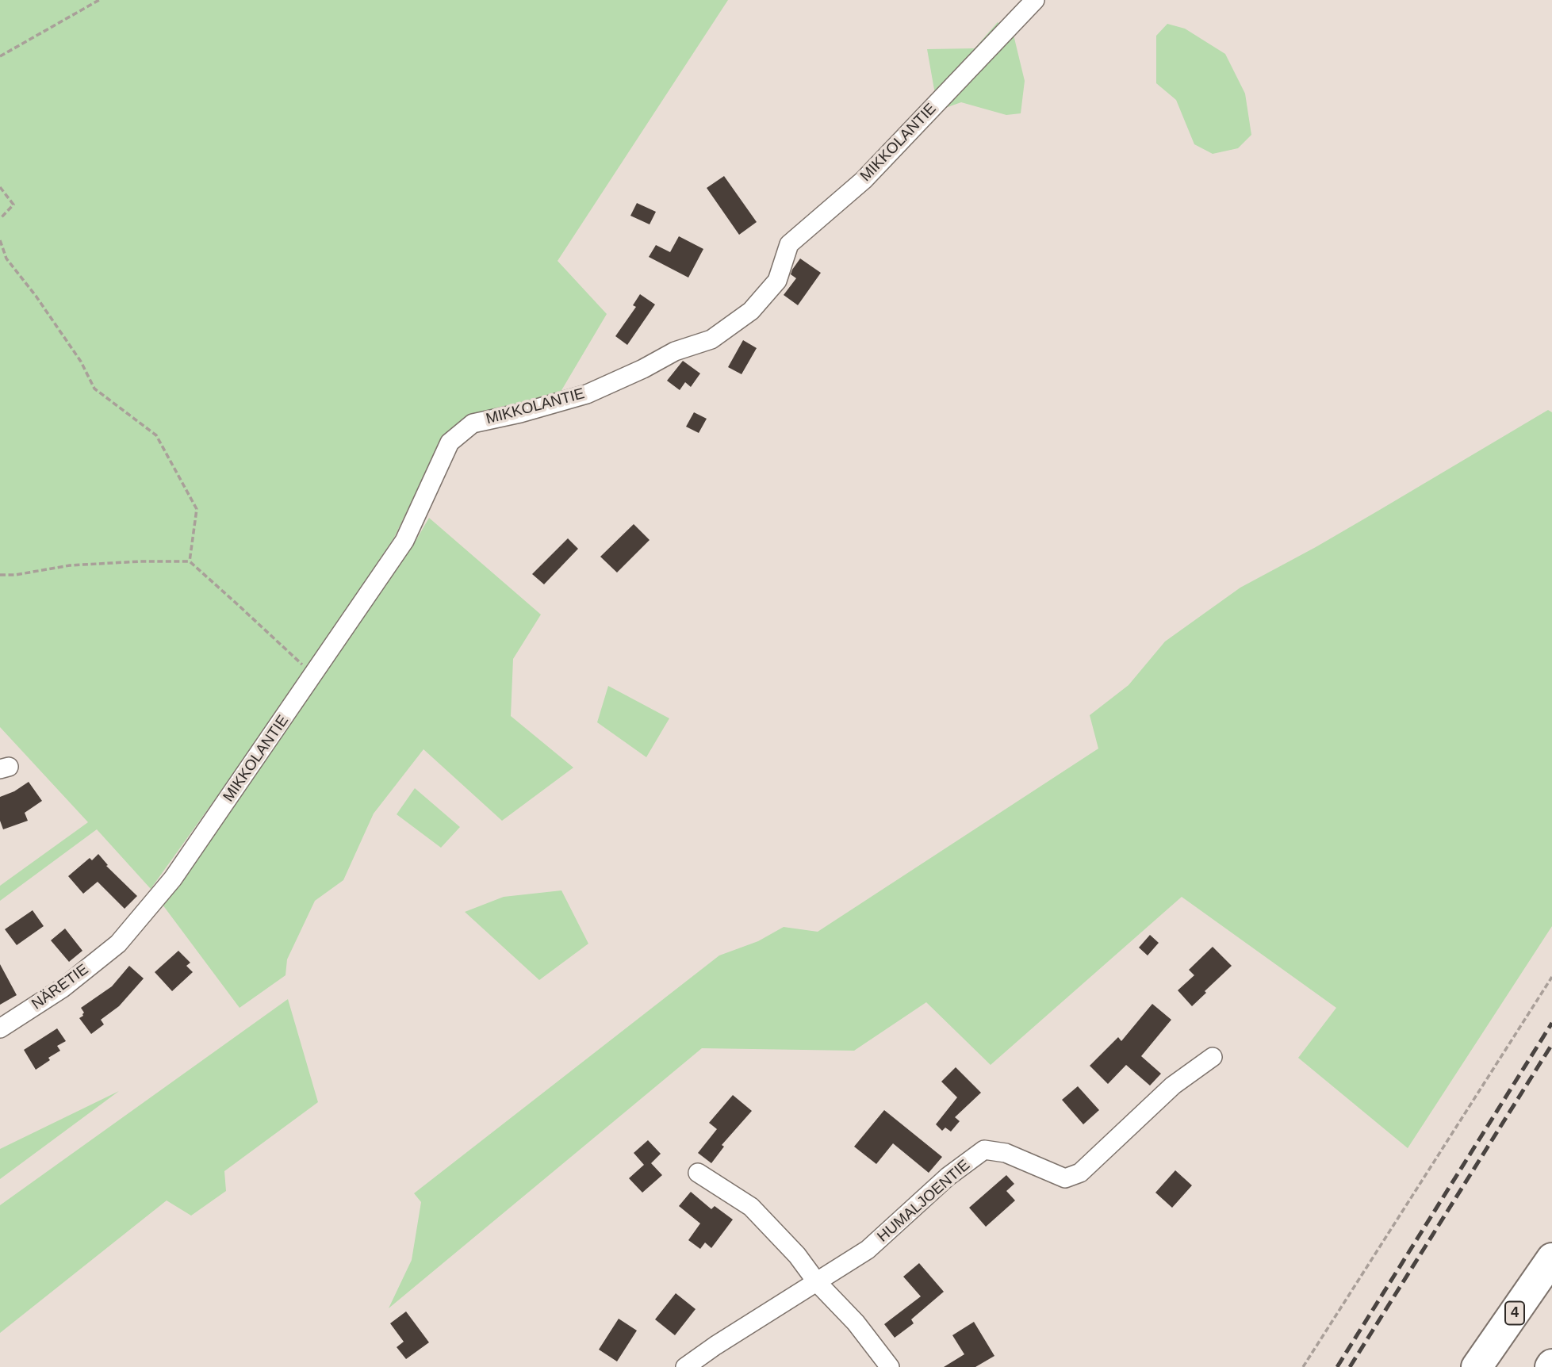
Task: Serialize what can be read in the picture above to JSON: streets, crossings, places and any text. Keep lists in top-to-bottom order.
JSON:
{
  "streets": {
    "highway": ["4"],
    "street": ["MIKKOLANTIE", "NÄRETIE", "HUMALJOENTIE"]
  },
  "crossings": [
    ["MIKKOLANTIE", "NÄRETIE"]
  ]
}
